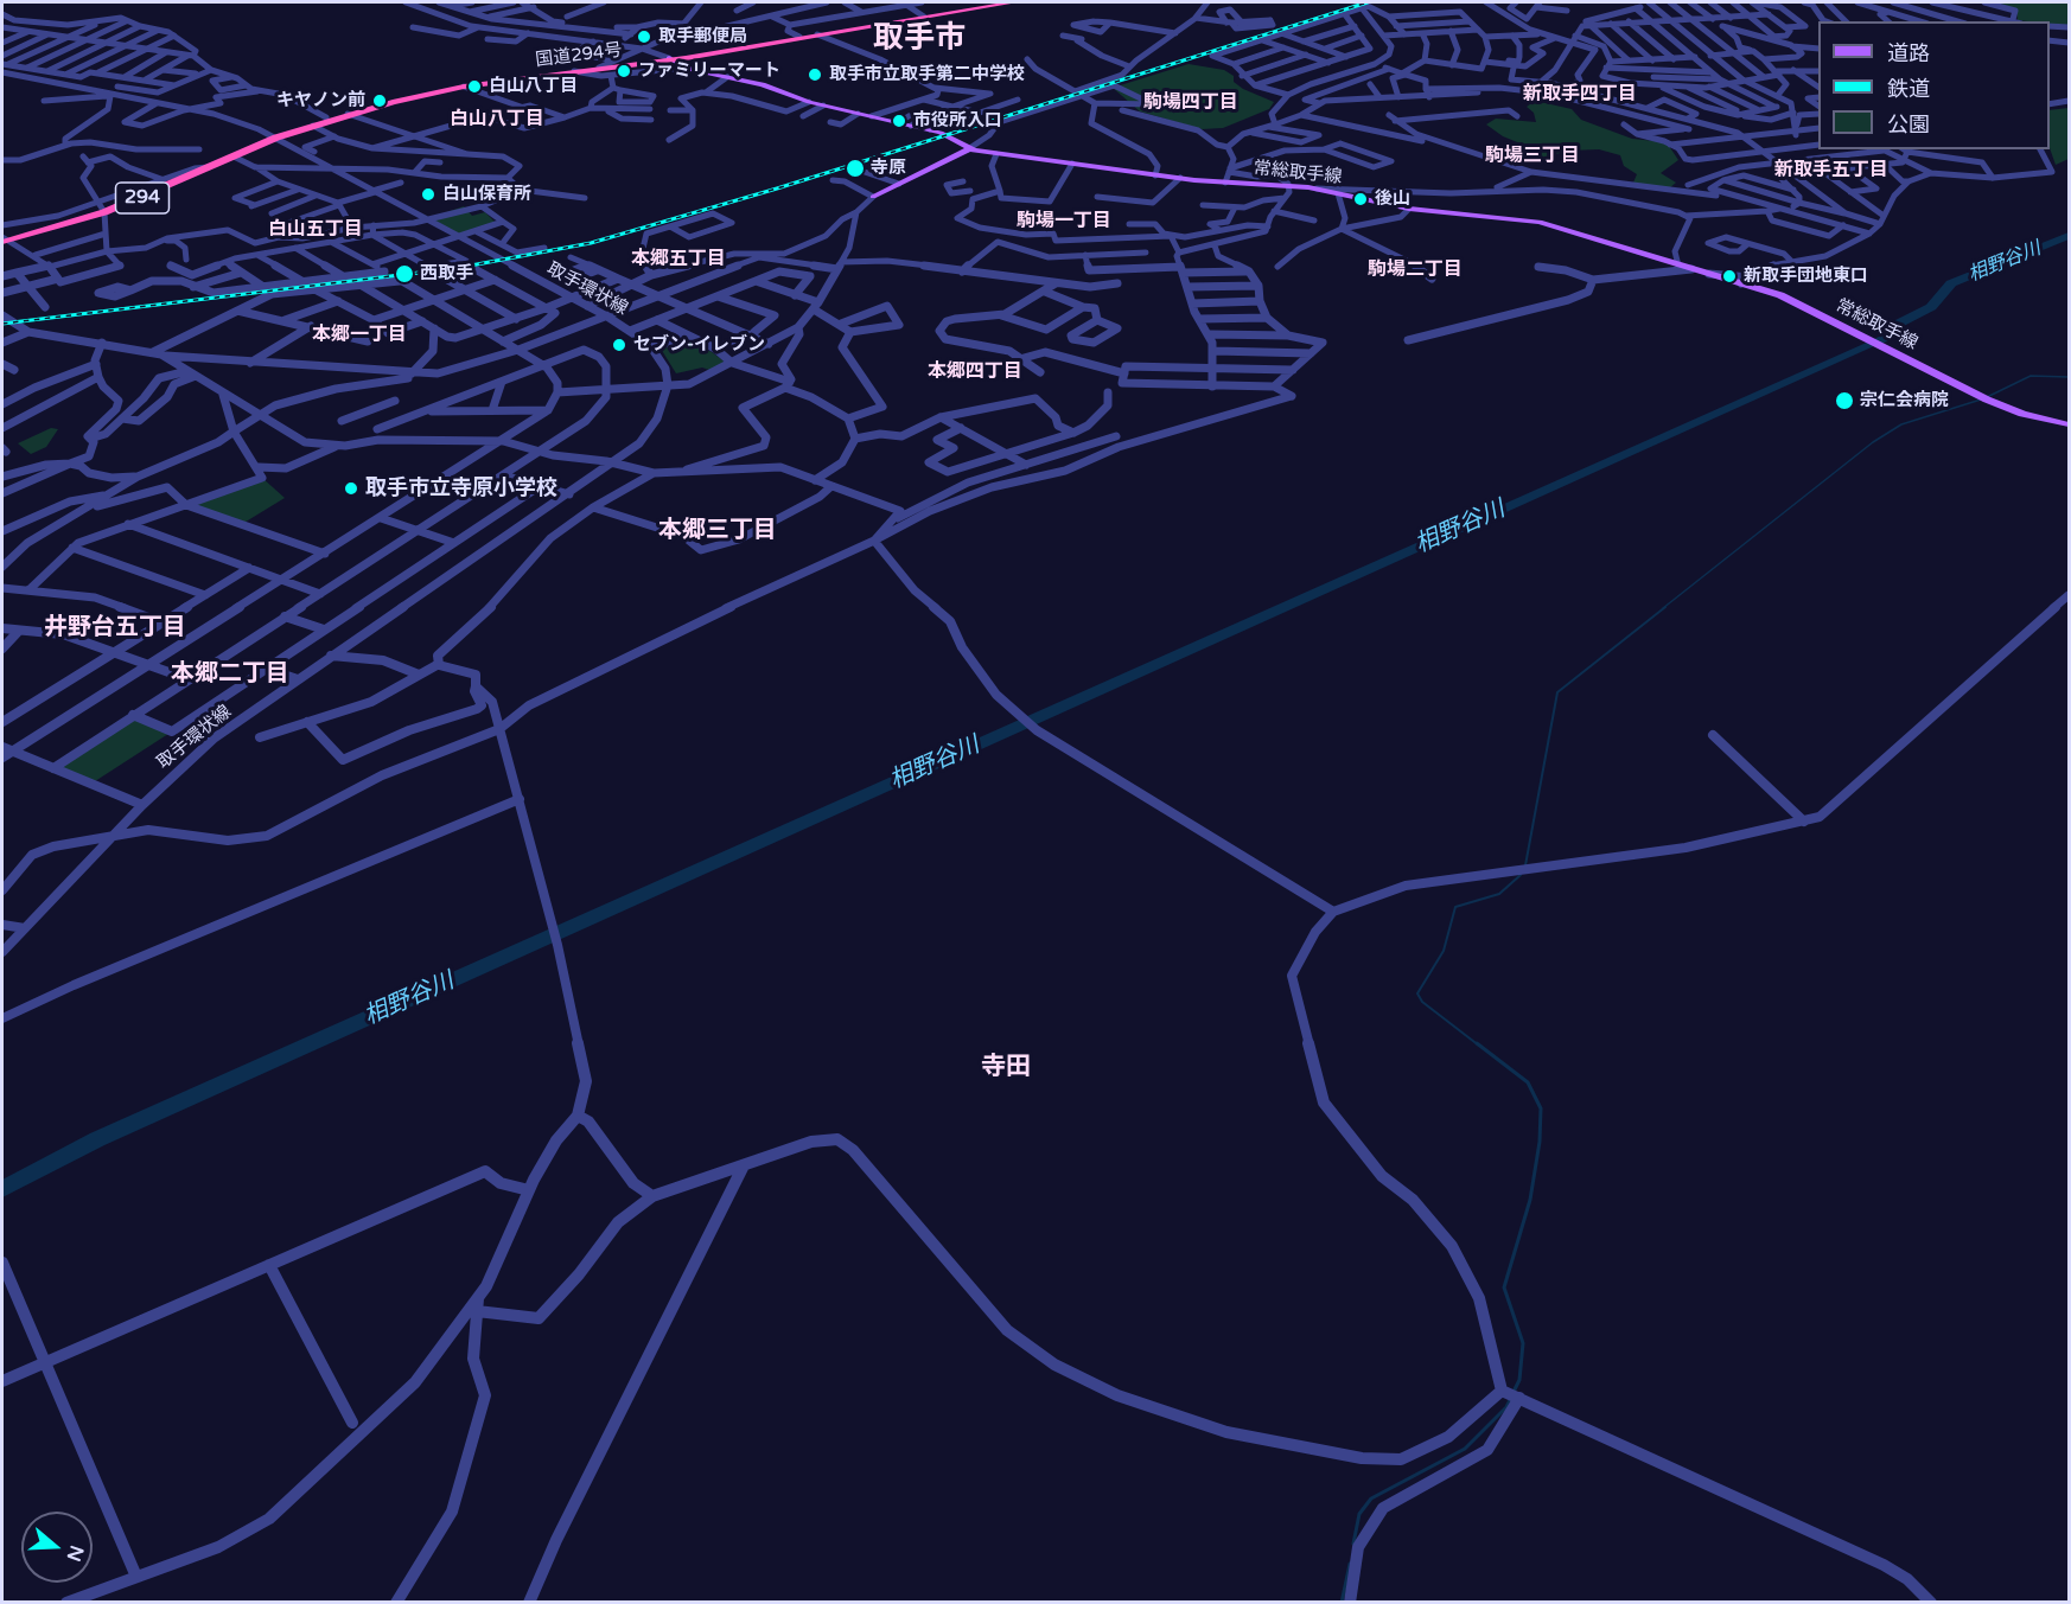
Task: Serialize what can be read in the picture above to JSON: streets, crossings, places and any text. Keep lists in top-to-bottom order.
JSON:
{
  "streets": {
    "highway": ["国道294号", "294"],
    "main road": ["常総取手線"],
    "street": ["取手環状線"]
  },
  "crossings": [
    ["国道294号", "常総取手線"],
    ["国道294号", "取手環状線"]
  ],
  "districts": [
    "取手市",
    "新取手四丁目",
    "駒場四丁目",
    "白山八丁目",
    "駒場三丁目",
    "新取手五丁目",
    "駒場一丁目",
    "白山五丁目",
    "本郷五丁目",
    "駒場二丁目",
    "本郷一丁目",
    "本郷四丁目",
    "本郷三丁目",
    "井野台五丁目",
    "本郷二丁目",
    "寺田"
  ],
  "water": ["相野谷川"],
  "places": [
    "取手郵便局",
    "ファミリーマート",
    "取手市立取手第二中学校",
    "白山八丁目",
    "キヤノン前",
    "市役所入口",
    "寺原",
    "白山保育所",
    "後山",
    "西取手",
    "新取手団地東口",
    "セブン-イレブン",
    "宗仁会病院",
    "取手市立寺原小学校"
  ],
  "legend": ["道路", "鉄道", "公園"],
  "north": "right"
}
